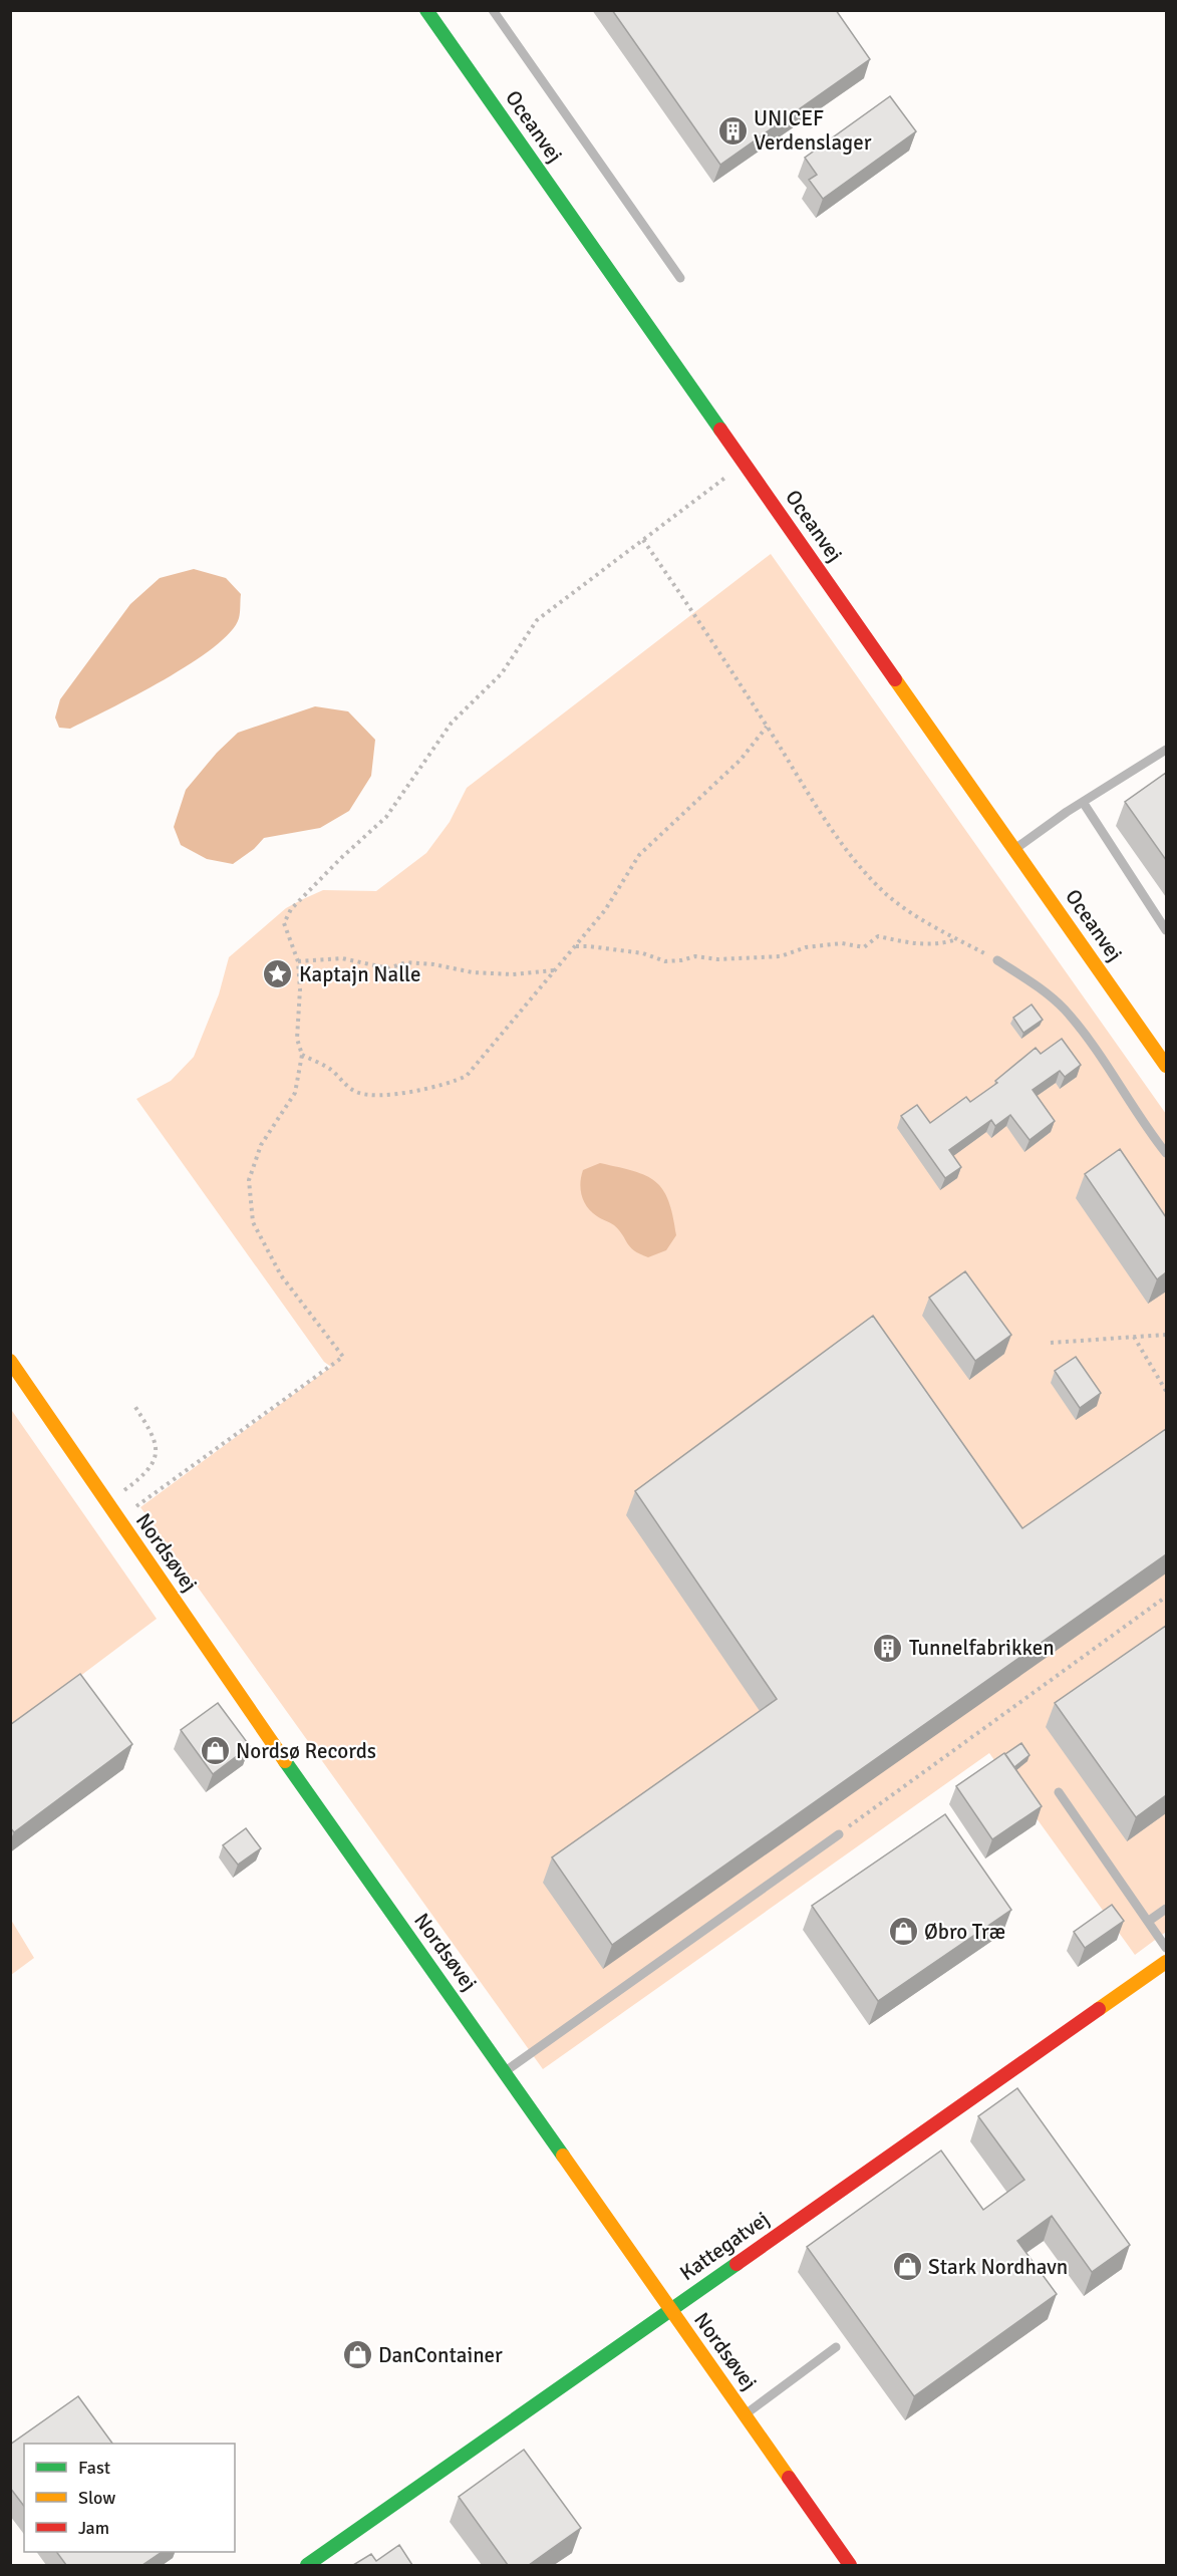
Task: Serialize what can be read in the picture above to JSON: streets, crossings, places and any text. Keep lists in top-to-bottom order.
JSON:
{
  "streets": {
    "street": ["Oceanvej", "Nordsøvej", "Kattegatvej"]
  },
  "crossings": [
    ["Nordsøvej", "Kattegatvej"]
  ],
  "places": {
    "building": ["UNICEF Verdenslager", "Tunnelfabrikken"],
    "place": ["Kaptajn Nalle"],
    "shop": [
      "Nordsø Records",
      "Øbro Træ",
      "Stark Nordhavn",
      "DanContainer"
    ]
  },
  "legend": ["Fast", "Slow", "Jam"]
}
